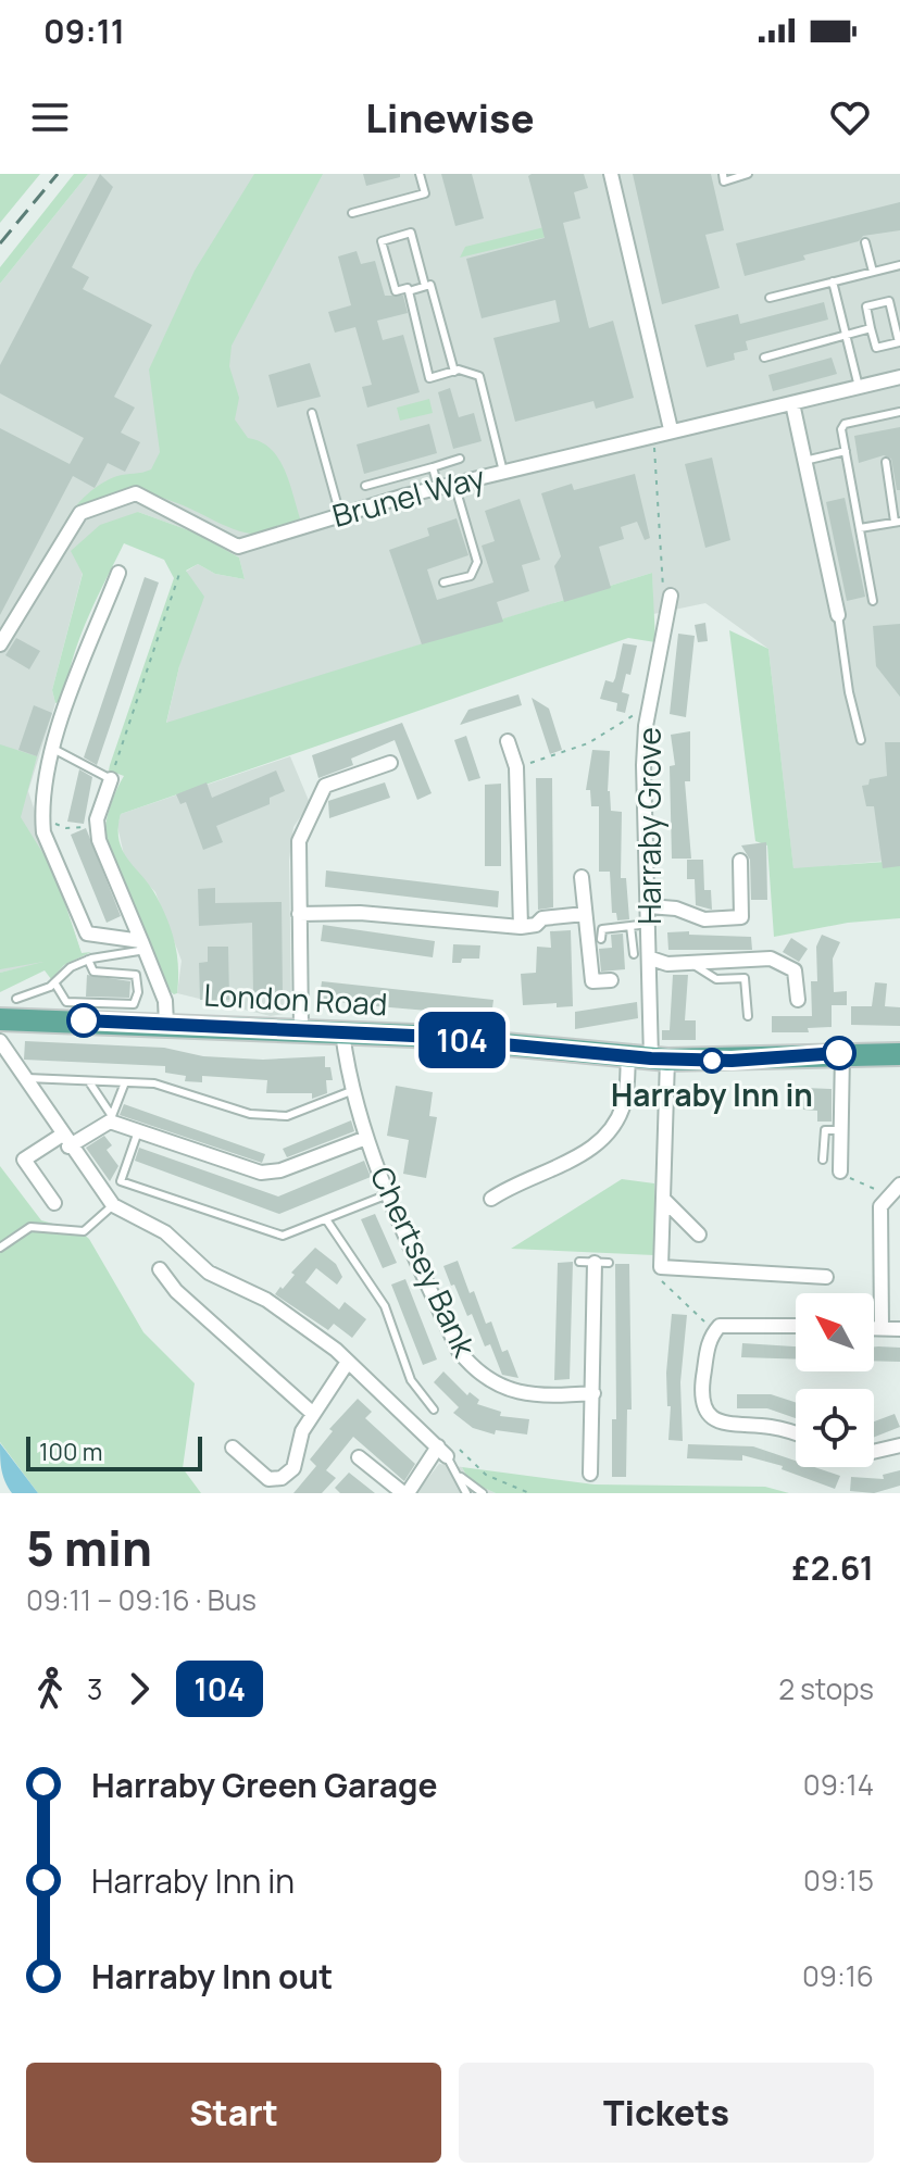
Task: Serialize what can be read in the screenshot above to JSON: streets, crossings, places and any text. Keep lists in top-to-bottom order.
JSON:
{
  "streets": {
    "main road": ["London Road"],
    "street": ["Brunel Way", "Harraby Grove", "Chertsey Bank"]
  },
  "crossings": [
    ["Harraby Grove", "London Road"],
    ["London Road", "Chertsey Bank"]
  ],
  "places": ["Harraby Inn in"],
  "lines": ["bus line 104"],
  "scale_bar": "100 m",
  "north": "top left",
  "page": {
    "status": "09:11",
    "header": "Linewise",
    "on_map": "104",
    "scale": "100 m",
    "heading": ["5 min", "09:11 – 09:16 · Bus", "£2.61"],
    "legs": ["3", "104", "2 stops"],
    "list": [
      {
        "name": "Harraby Green Garage",
        "value": "09:14"
      },
      {
        "name": "Harraby Inn in",
        "value": "09:15"
      },
      {
        "name": "Harraby Inn out",
        "value": "09:16"
      }
    ],
    "buttons": ["Start", "Tickets"]
  }
}
